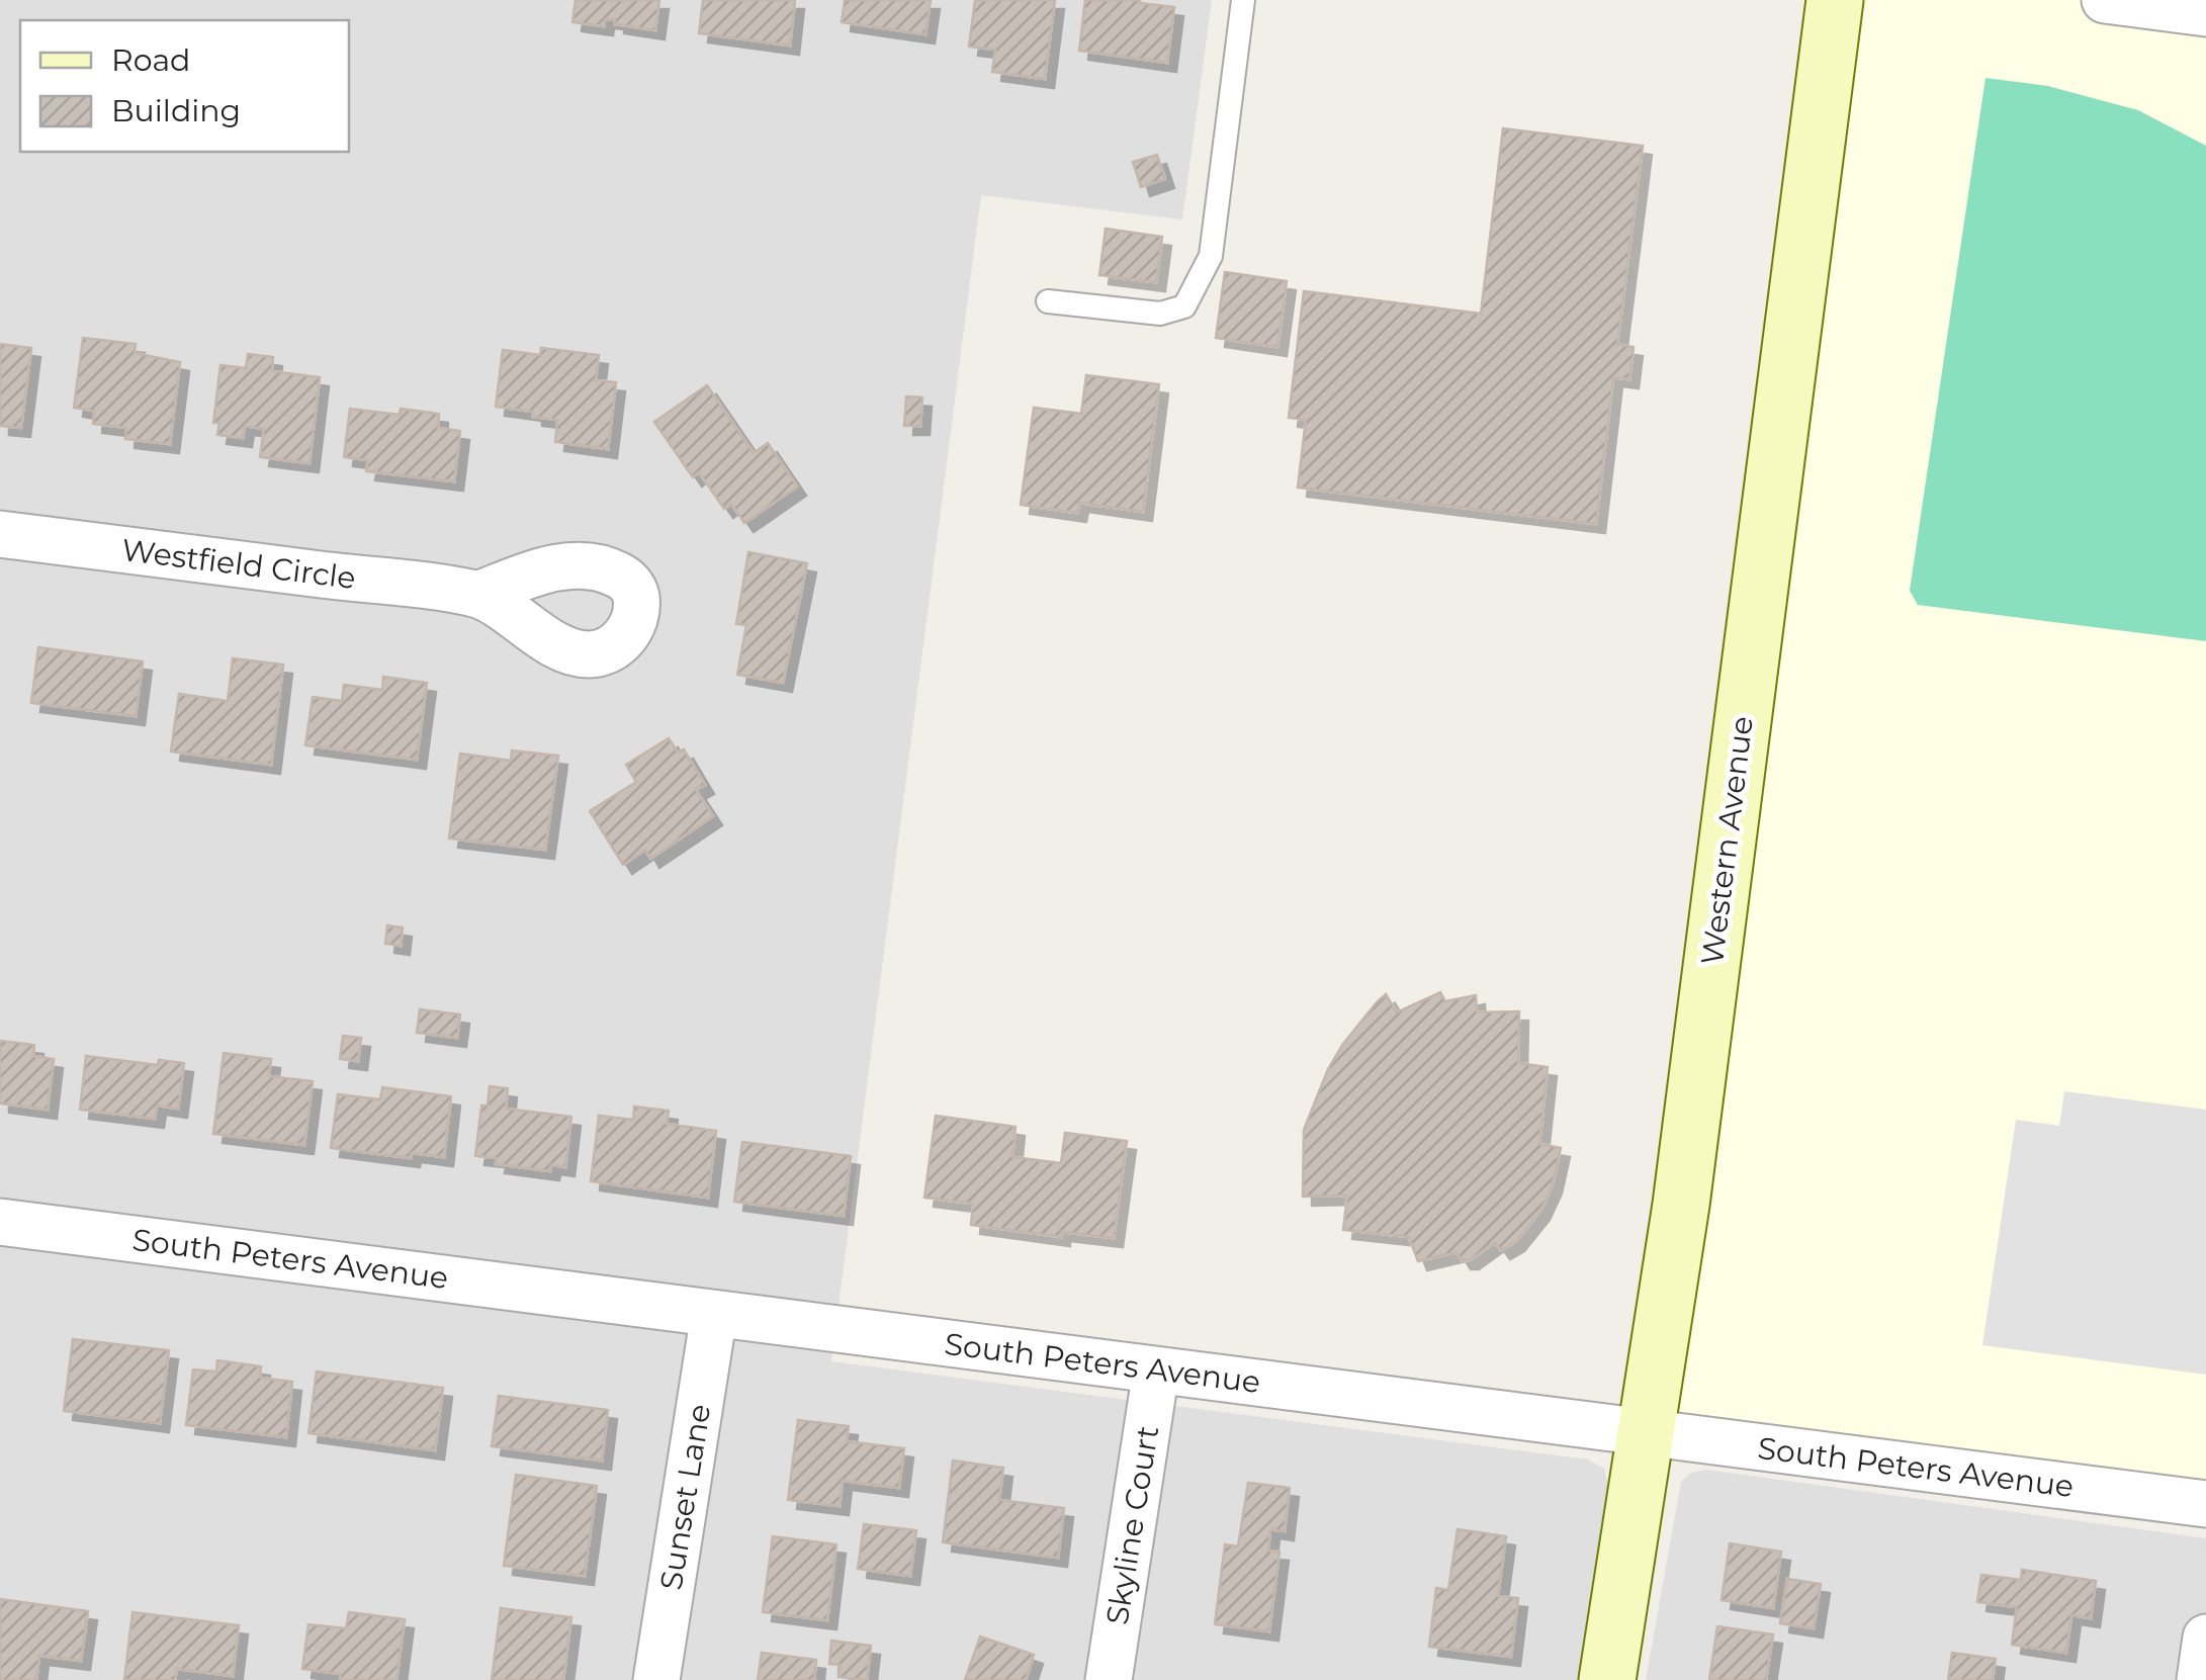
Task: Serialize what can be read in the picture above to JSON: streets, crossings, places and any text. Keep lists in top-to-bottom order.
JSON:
{
  "streets": {
    "street": [
      "Westfield Circle",
      "Western Avenue",
      "South Peters Avenue",
      "Sunset Lane",
      "Skyline Court"
    ]
  },
  "crossings": [
    ["Western Avenue", "South Peters Avenue"],
    ["South Peters Avenue", "Sunset Lane"],
    ["South Peters Avenue", "Skyline Court"]
  ],
  "legend": ["Road", "Building"]
}
